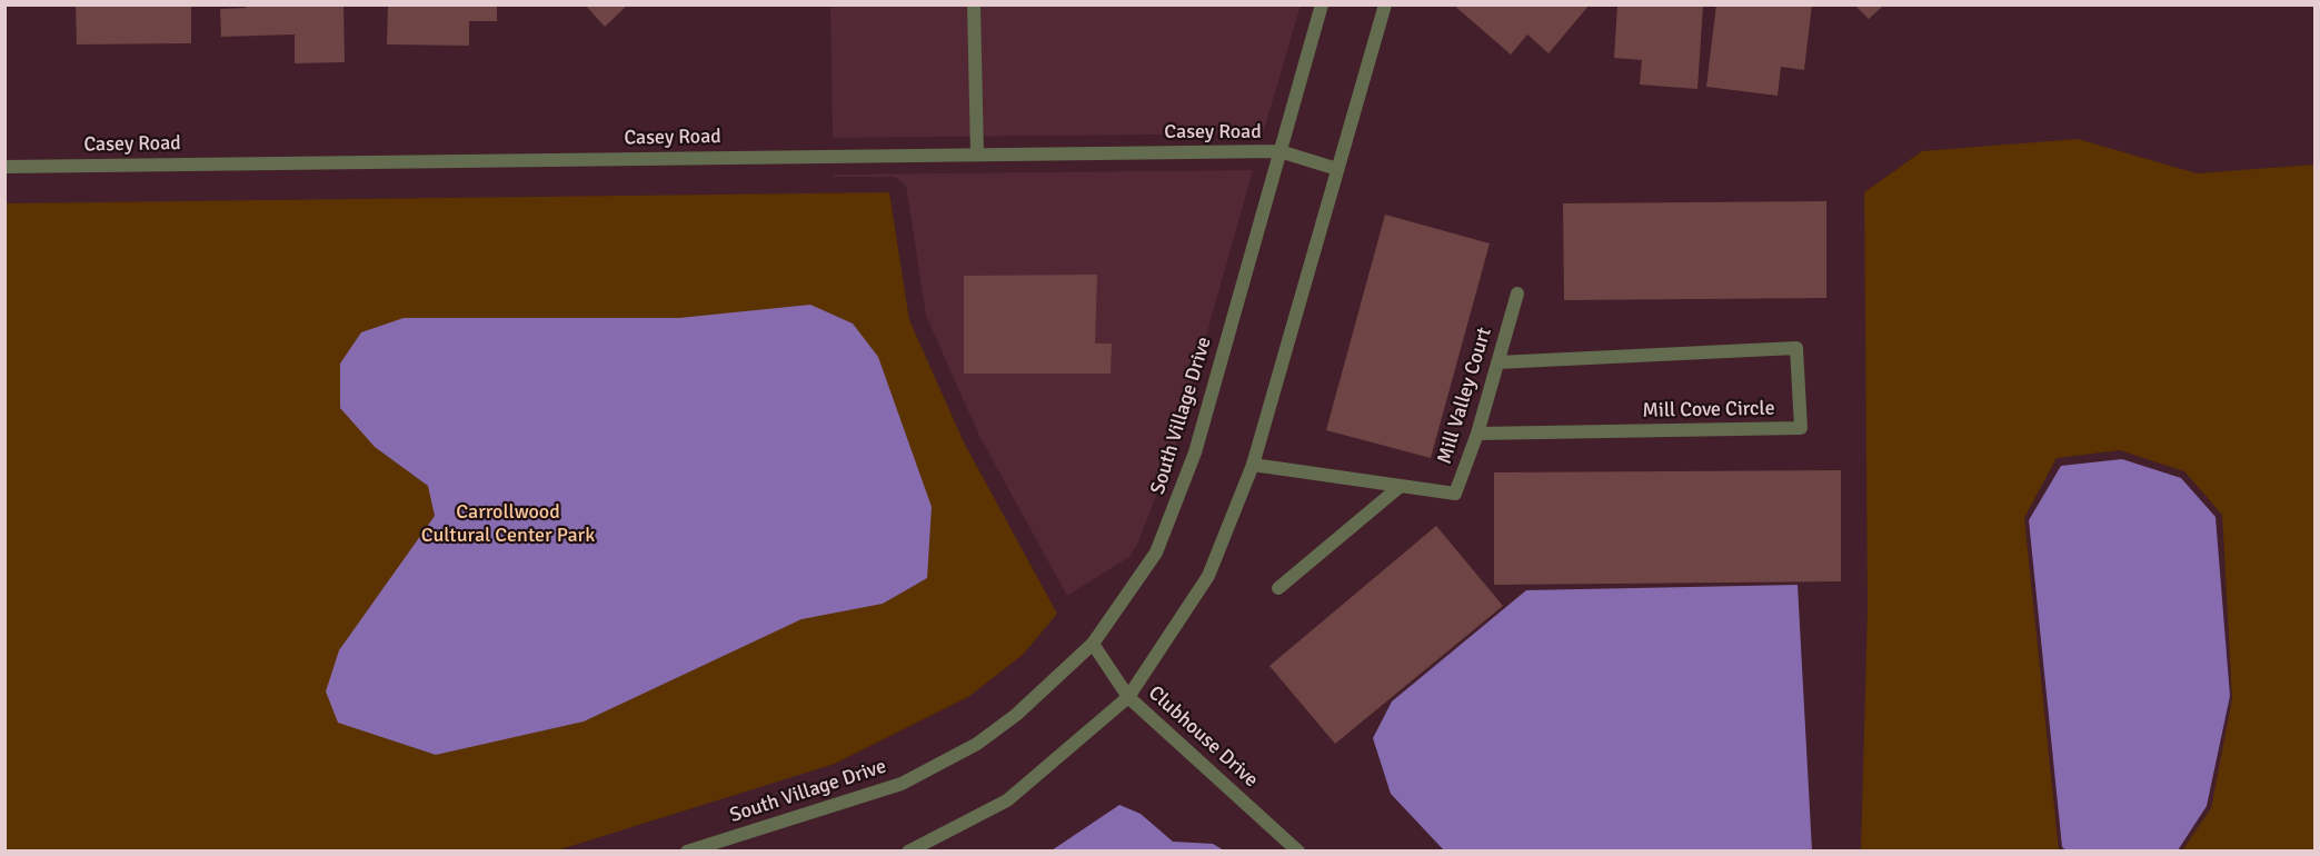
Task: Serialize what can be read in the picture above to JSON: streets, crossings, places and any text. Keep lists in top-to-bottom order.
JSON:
{
  "streets": {
    "street": [
      "Casey Road",
      "Mill Valley Court",
      "Mill Cove Circle",
      "South Village Drive",
      "Clubhouse Drive"
    ]
  },
  "crossings": [
    ["Casey Road", "South Village Drive"],
    ["Mill Valley Court", "Mill Cove Circle"],
    ["South Village Drive", "Clubhouse Drive"]
  ],
  "parks": ["Carrollwood Cultural Center Park"]
}
